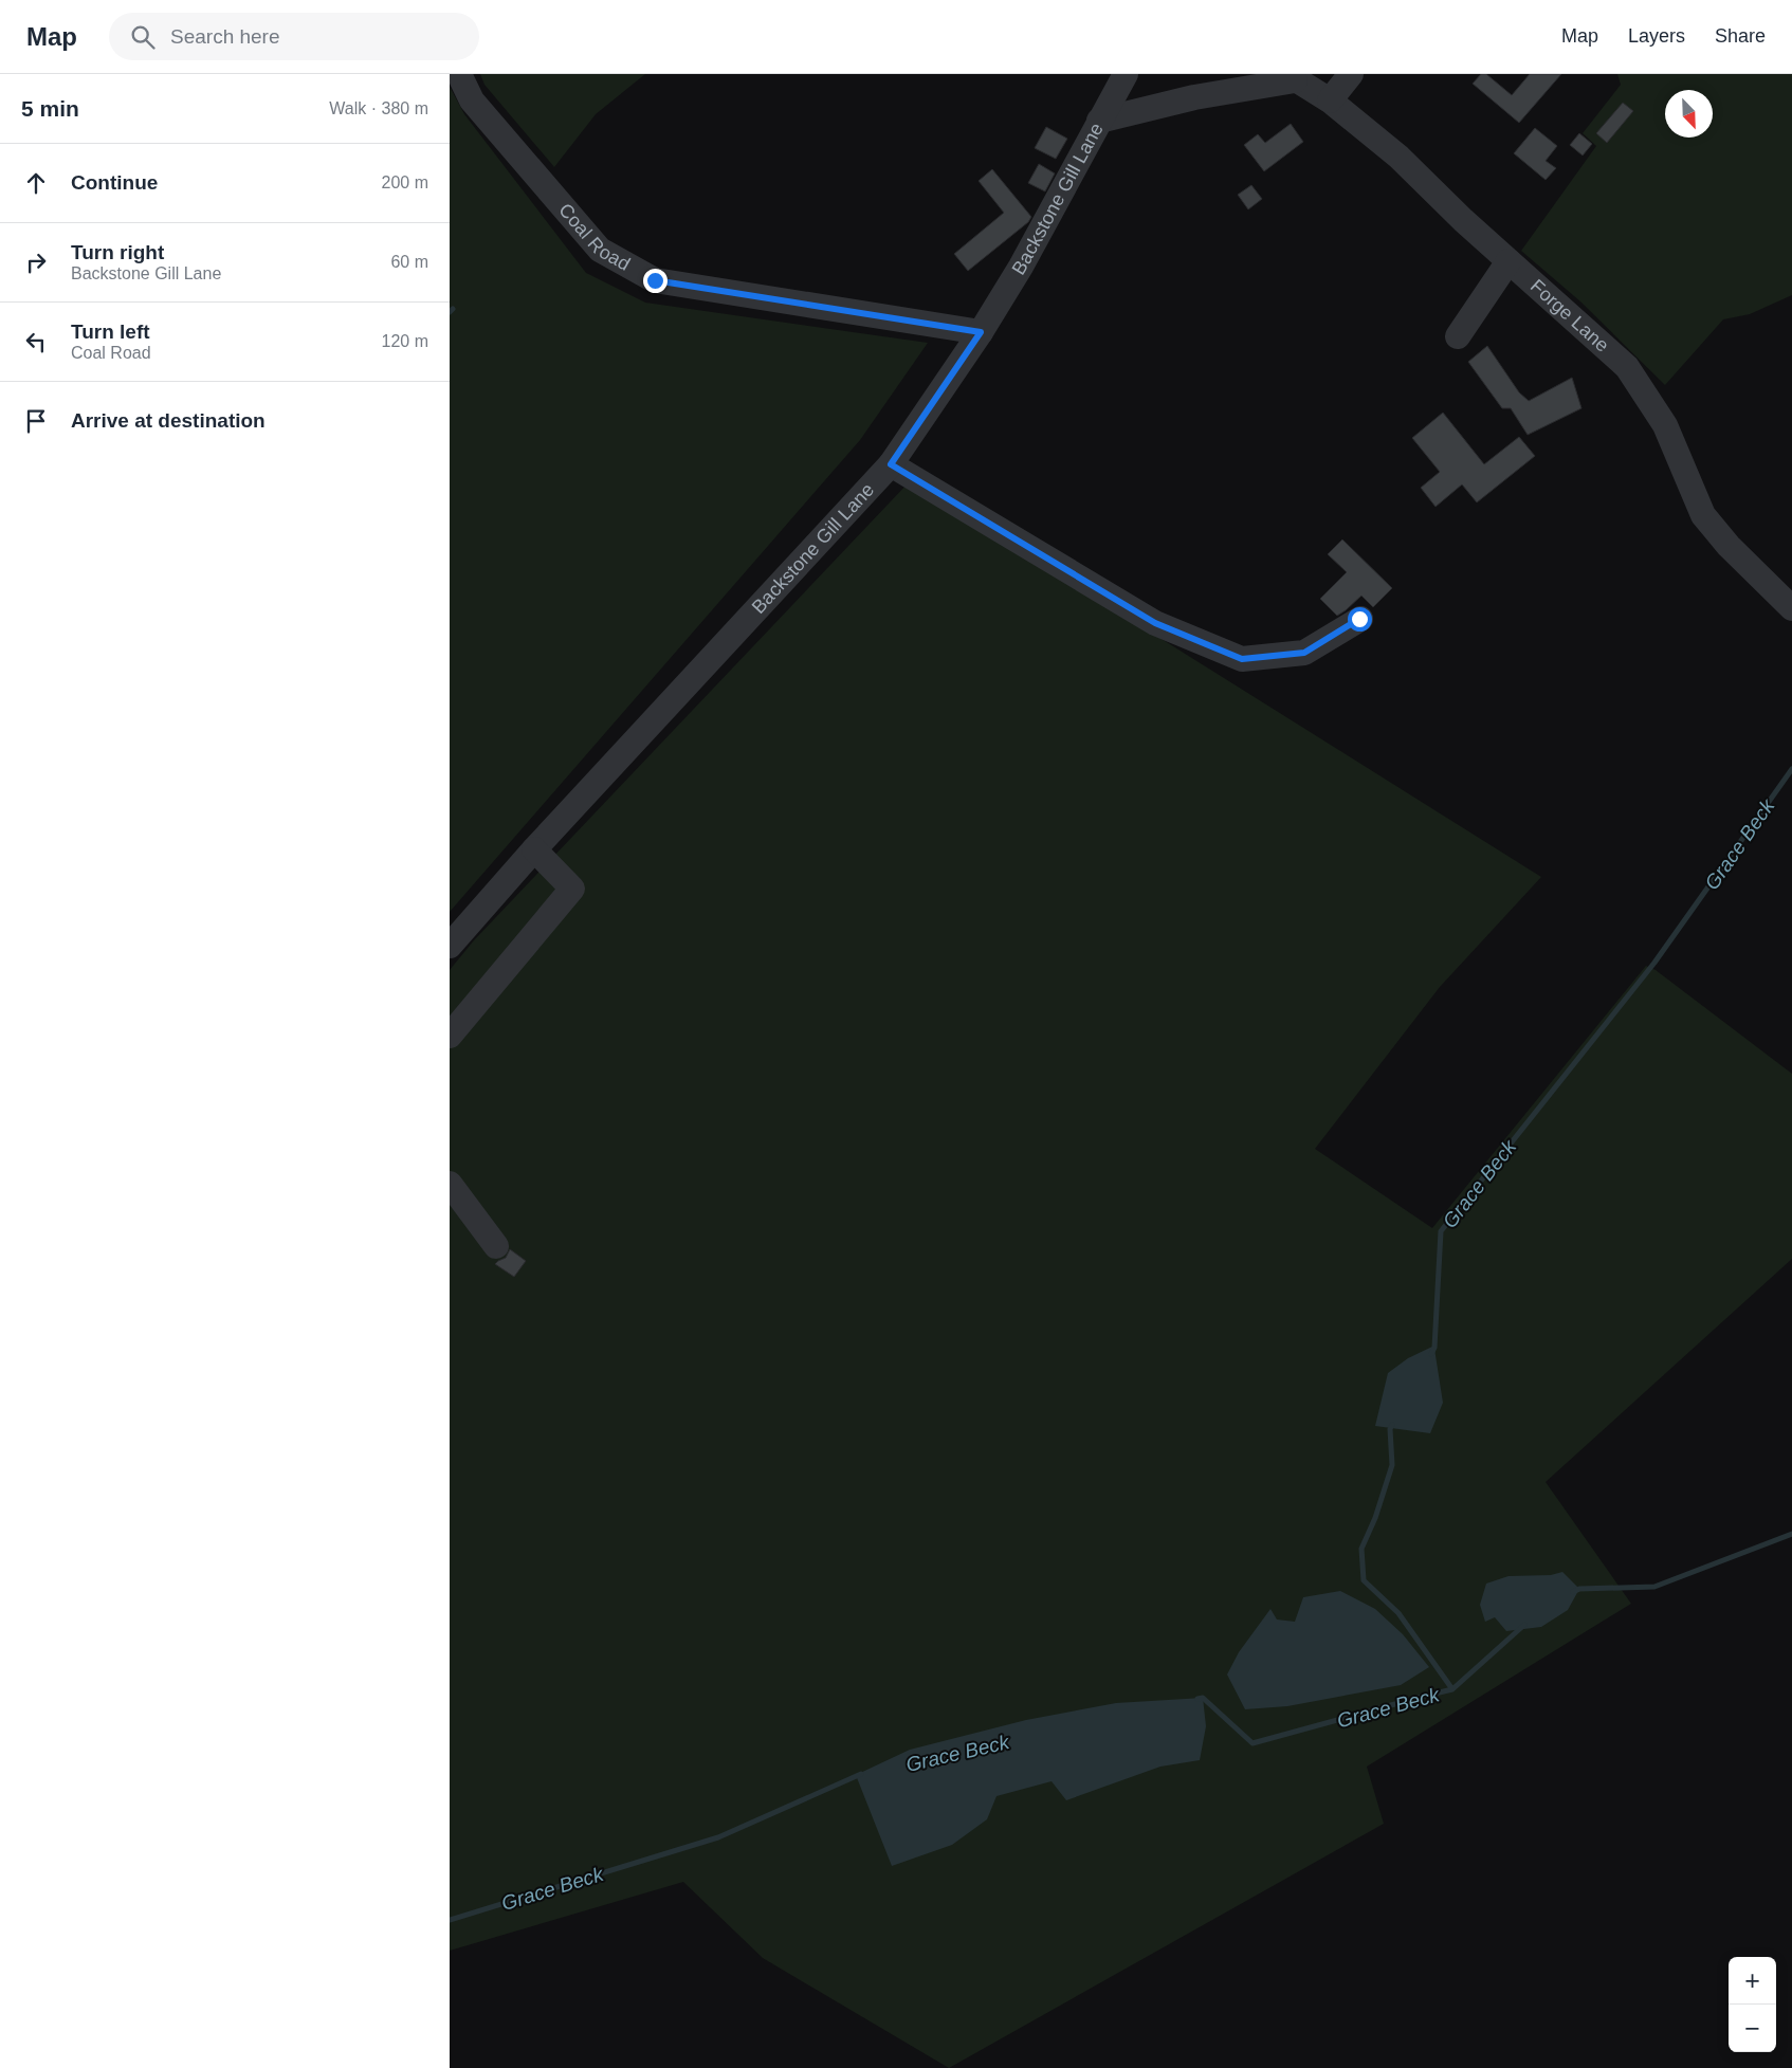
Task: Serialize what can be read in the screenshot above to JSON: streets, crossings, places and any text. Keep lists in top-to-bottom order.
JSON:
{
  "streets": {
    "street": ["Backstone Gill Lane", "Coal Road", "Forge Lane"]
  },
  "crossings": [
    ["Backstone Gill Lane", "Coal Road"]
  ],
  "water": ["Grace Beck"],
  "north": "bottom right",
  "page": {
    "header": "Map",
    "search": "Search here",
    "nav": ["Map", "Layers", "Share"],
    "heading": ["5 min", "Walk · 380 m"],
    "list": [
      ["Continue", "200 m"],
      ["Turn right", "Backstone Gill Lane", "60 m"],
      ["Turn left", "Coal Road", "120 m"],
      "Arrive at destination"
    ],
    "map_buttons": ["+", "−"]
  }
}
